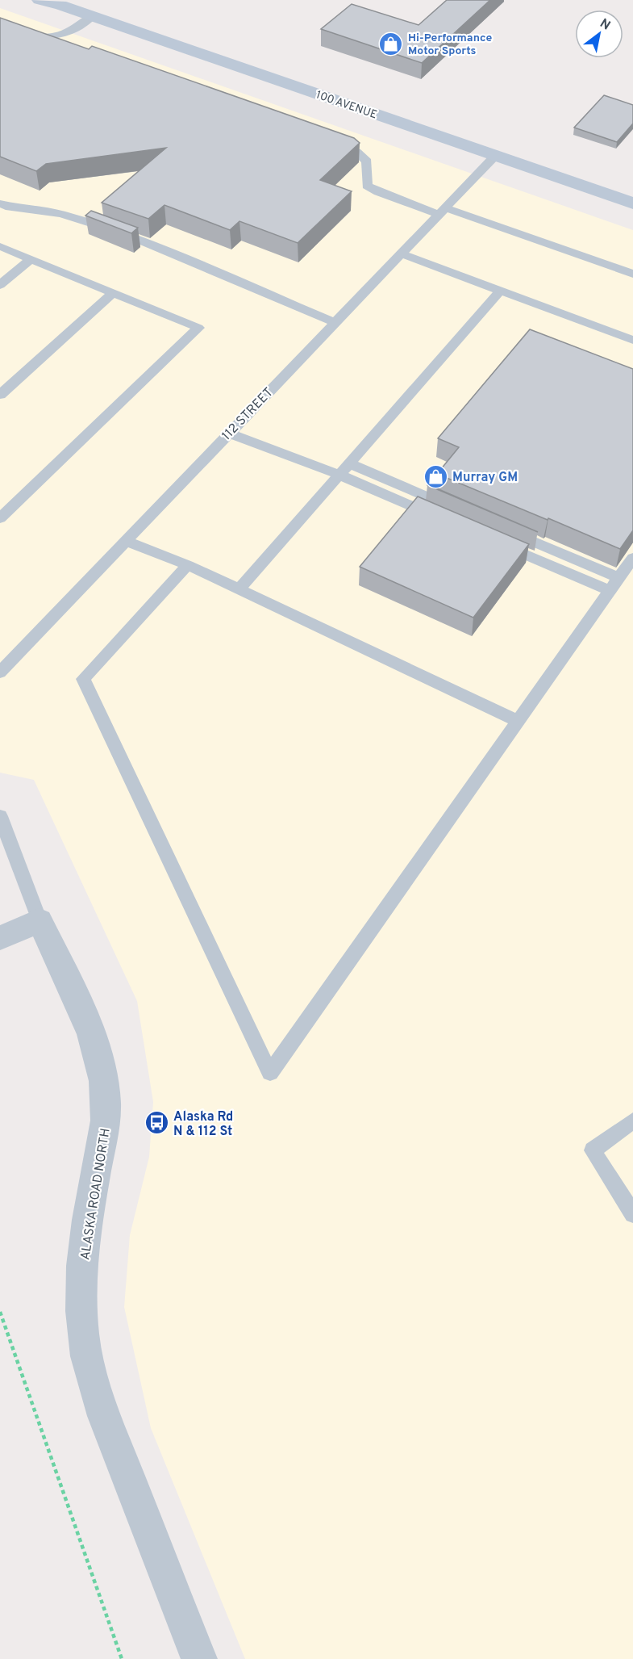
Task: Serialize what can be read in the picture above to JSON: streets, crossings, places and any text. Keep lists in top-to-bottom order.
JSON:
{
  "streets": {
    "main road": ["100 AVENUE"],
    "street": ["ALASKA ROAD NORTH"],
    "lane": ["112 STREET"]
  },
  "crossings": [
    ["100 AVENUE", "112 STREET"]
  ],
  "places": {
    "shop": ["Hi-Performance Motor Sports", "Murray GM"],
    "bus stop": ["Alaska Rd N & 112 St"]
  },
  "north": "top right"
}
